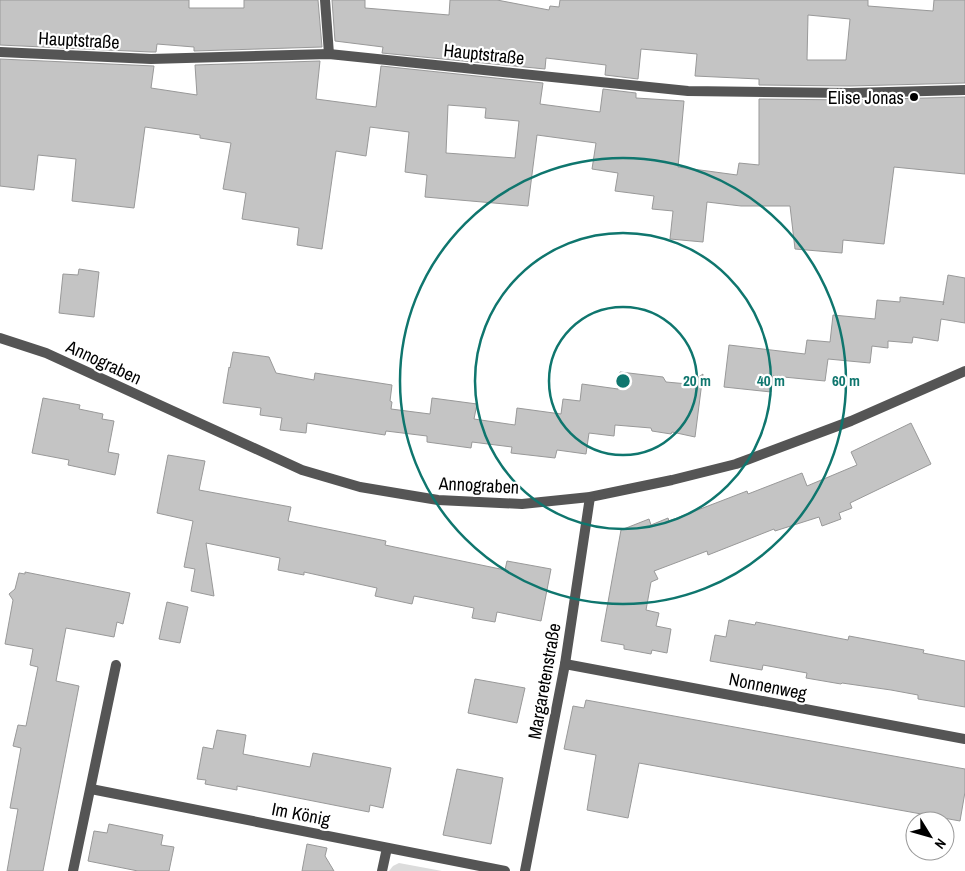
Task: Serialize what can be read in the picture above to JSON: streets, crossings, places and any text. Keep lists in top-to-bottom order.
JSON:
{
  "streets": {
    "street": [
      "Hauptstraße",
      "Annograben",
      "Margaretenstraße",
      "Nonnenweg",
      "Im König"
    ]
  },
  "crossings": [
    ["Annograben", "Margaretenstraße"],
    ["Margaretenstraße", "Nonnenweg"]
  ],
  "places": ["Elise Jonas"],
  "north": "bottom right",
  "rings": ["20 m", "40 m", "60 m"]
}
